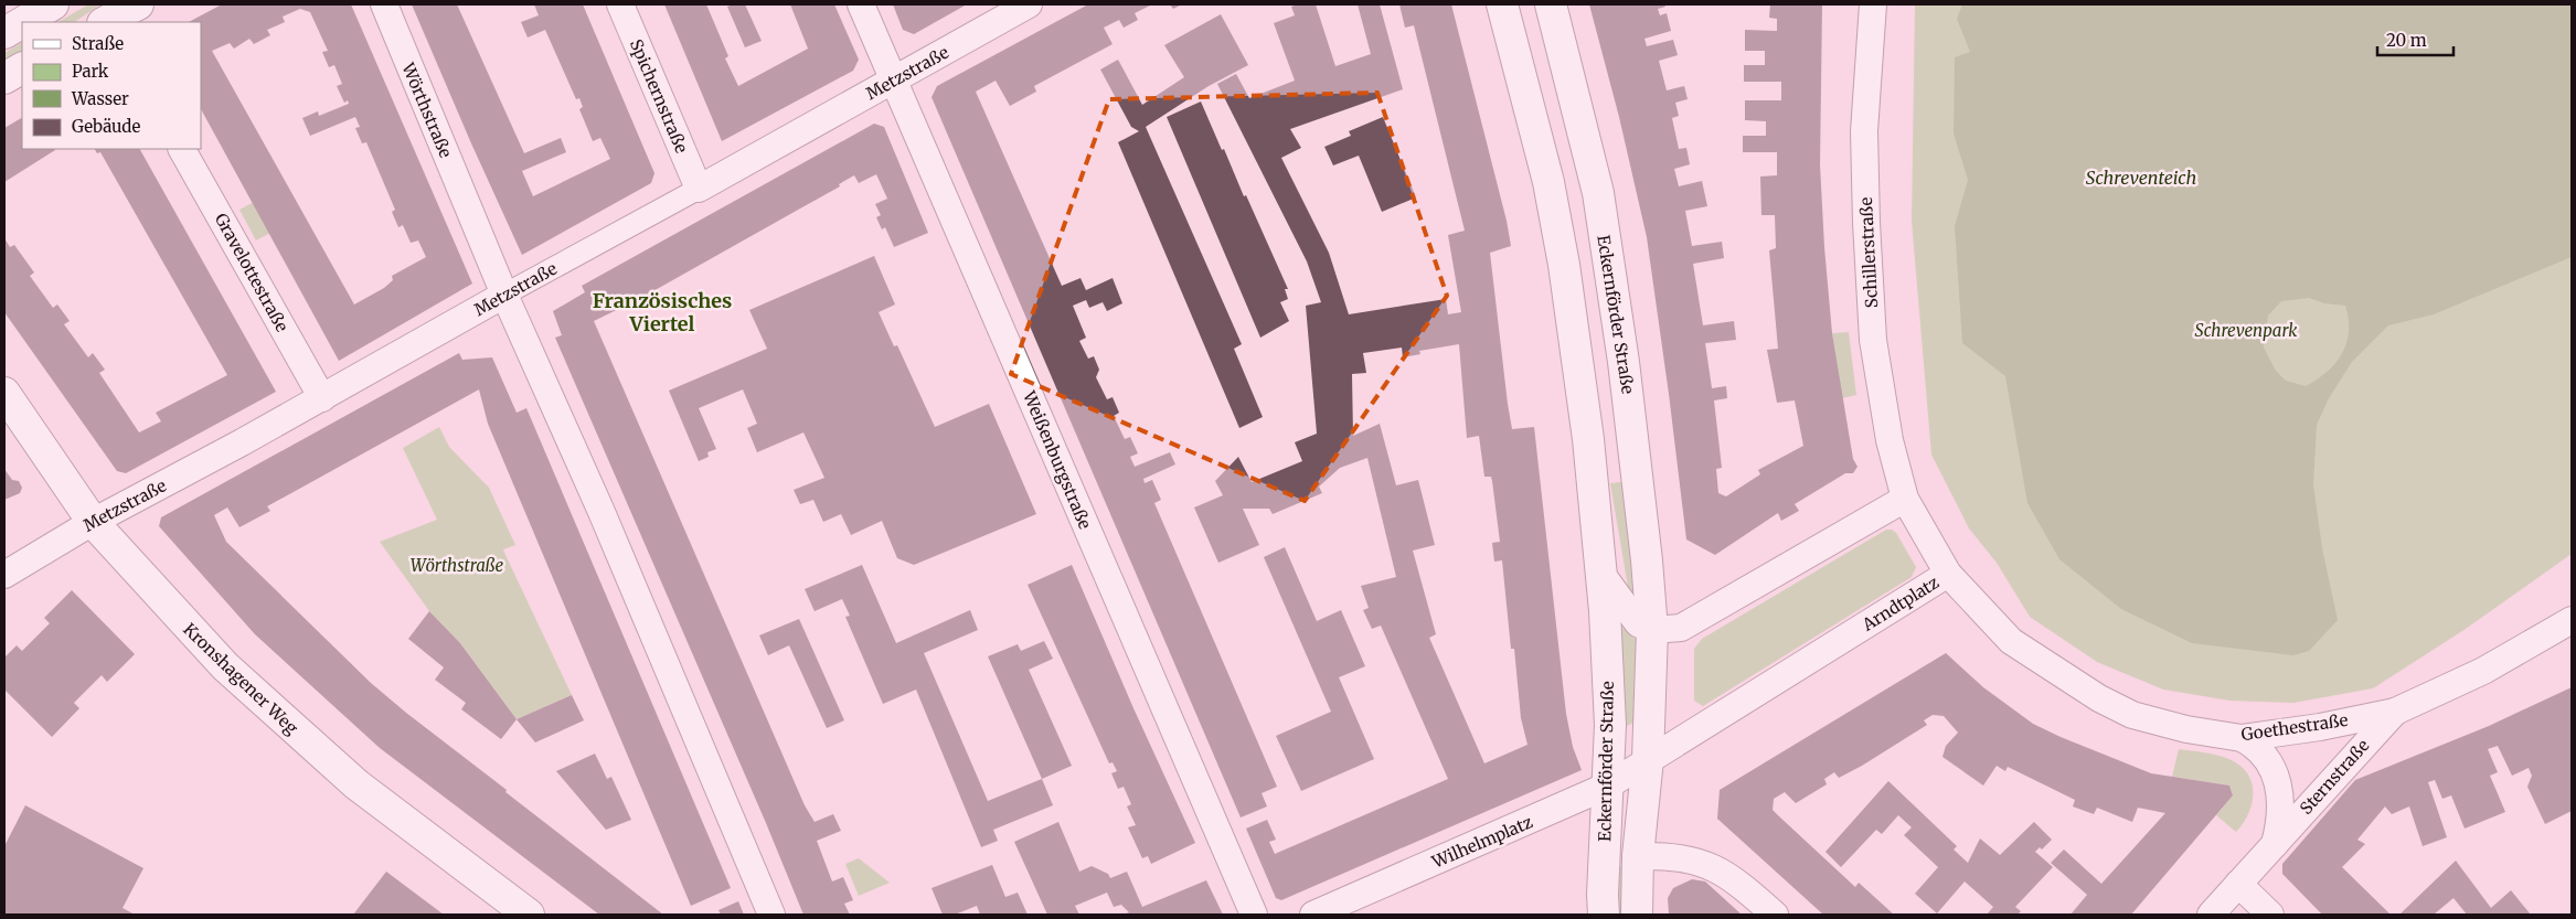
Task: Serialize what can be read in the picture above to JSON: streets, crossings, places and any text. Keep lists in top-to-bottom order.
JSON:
{
  "streets": {
    "main road": ["Eckernförder Straße", "Kronshagener Weg"],
    "street": [
      "Metzstraße",
      "Spichernstraße",
      "Wörthstraße",
      "Schillerstraße",
      "Gravelottestraße",
      "Weißenburgstraße",
      "Arndtplatz",
      "Goethestraße",
      "Sternstraße",
      "Wilhelmplatz"
    ]
  },
  "crossings": [
    ["Metzstraße", "Spichernstraße"],
    ["Metzstraße", "Wörthstraße"],
    ["Metzstraße", "Gravelottestraße"],
    ["Metzstraße", "Weißenburgstraße"],
    ["Metzstraße", "Kronshagener Weg"],
    ["Schillerstraße", "Arndtplatz"],
    ["Eckernförder Straße", "Arndtplatz"],
    ["Eckernförder Straße", "Wilhelmplatz"],
    ["Arndtplatz", "Goethestraße"],
    ["Arndtplatz", "Wilhelmplatz"],
    ["Goethestraße", "Sternstraße"]
  ],
  "districts": ["Französisches Viertel"],
  "water": ["Schreventeich"],
  "parks": ["Schrevenpark", "Wörthstraße"],
  "legend": [
    "Straße",
    "Park",
    "Wasser",
    "Gebäude"
  ],
  "scale_bar": "20 m"
}
